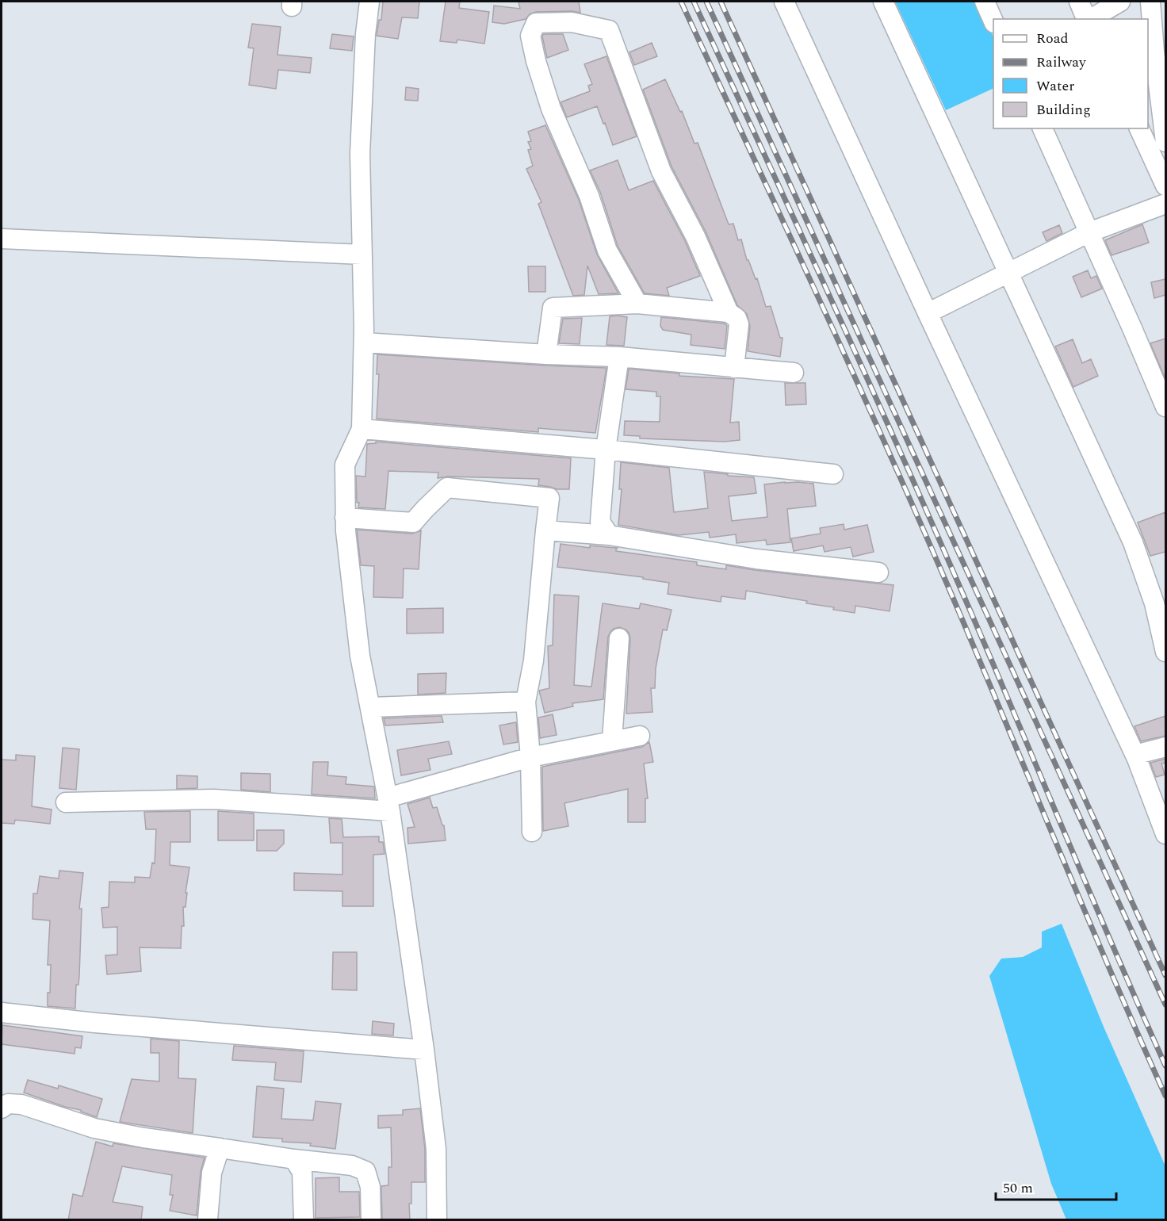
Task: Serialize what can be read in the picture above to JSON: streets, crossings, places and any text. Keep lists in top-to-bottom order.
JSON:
{
  "legend": [
    "Road",
    "Railway",
    "Water",
    "Building"
  ],
  "scale_bar": "50 m"
}
